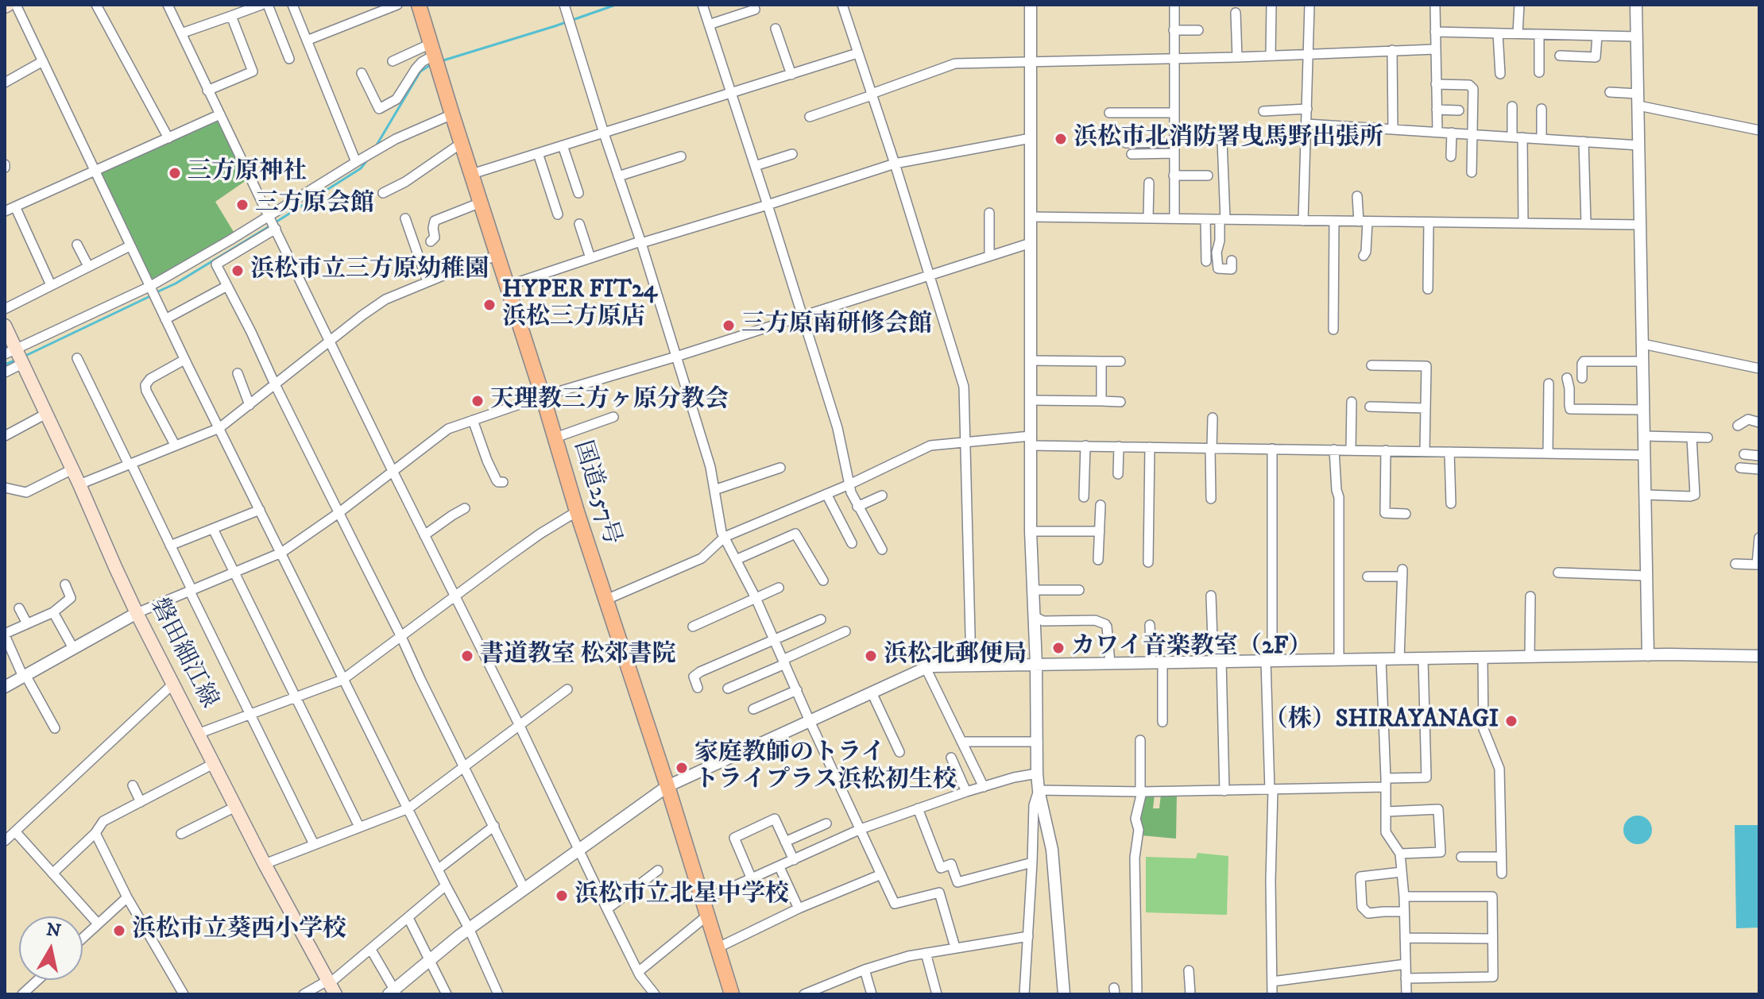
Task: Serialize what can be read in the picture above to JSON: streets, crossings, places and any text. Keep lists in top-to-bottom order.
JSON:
{
  "streets": {
    "highway": ["国道257号"],
    "main road": ["磐田細江線"]
  },
  "places": [
    "浜松市北消防署曳馬野出張所",
    "三方原神社",
    "三方原会館",
    "浜松市立三方原幼稚園",
    "HYPER FIT24 浜松三方原店",
    "三方原南研修会館",
    "天理教三方ヶ原分教会",
    "カワイ音楽教室（2F）",
    "書道教室 松郊書院",
    "浜松北郵便局",
    "（株）SHIRAYANAGI",
    "家庭教師のトライ トライプラス浜松初生校",
    "浜松市立北星中学校",
    "浜松市立葵西小学校"
  ],
  "north": "top"
}
